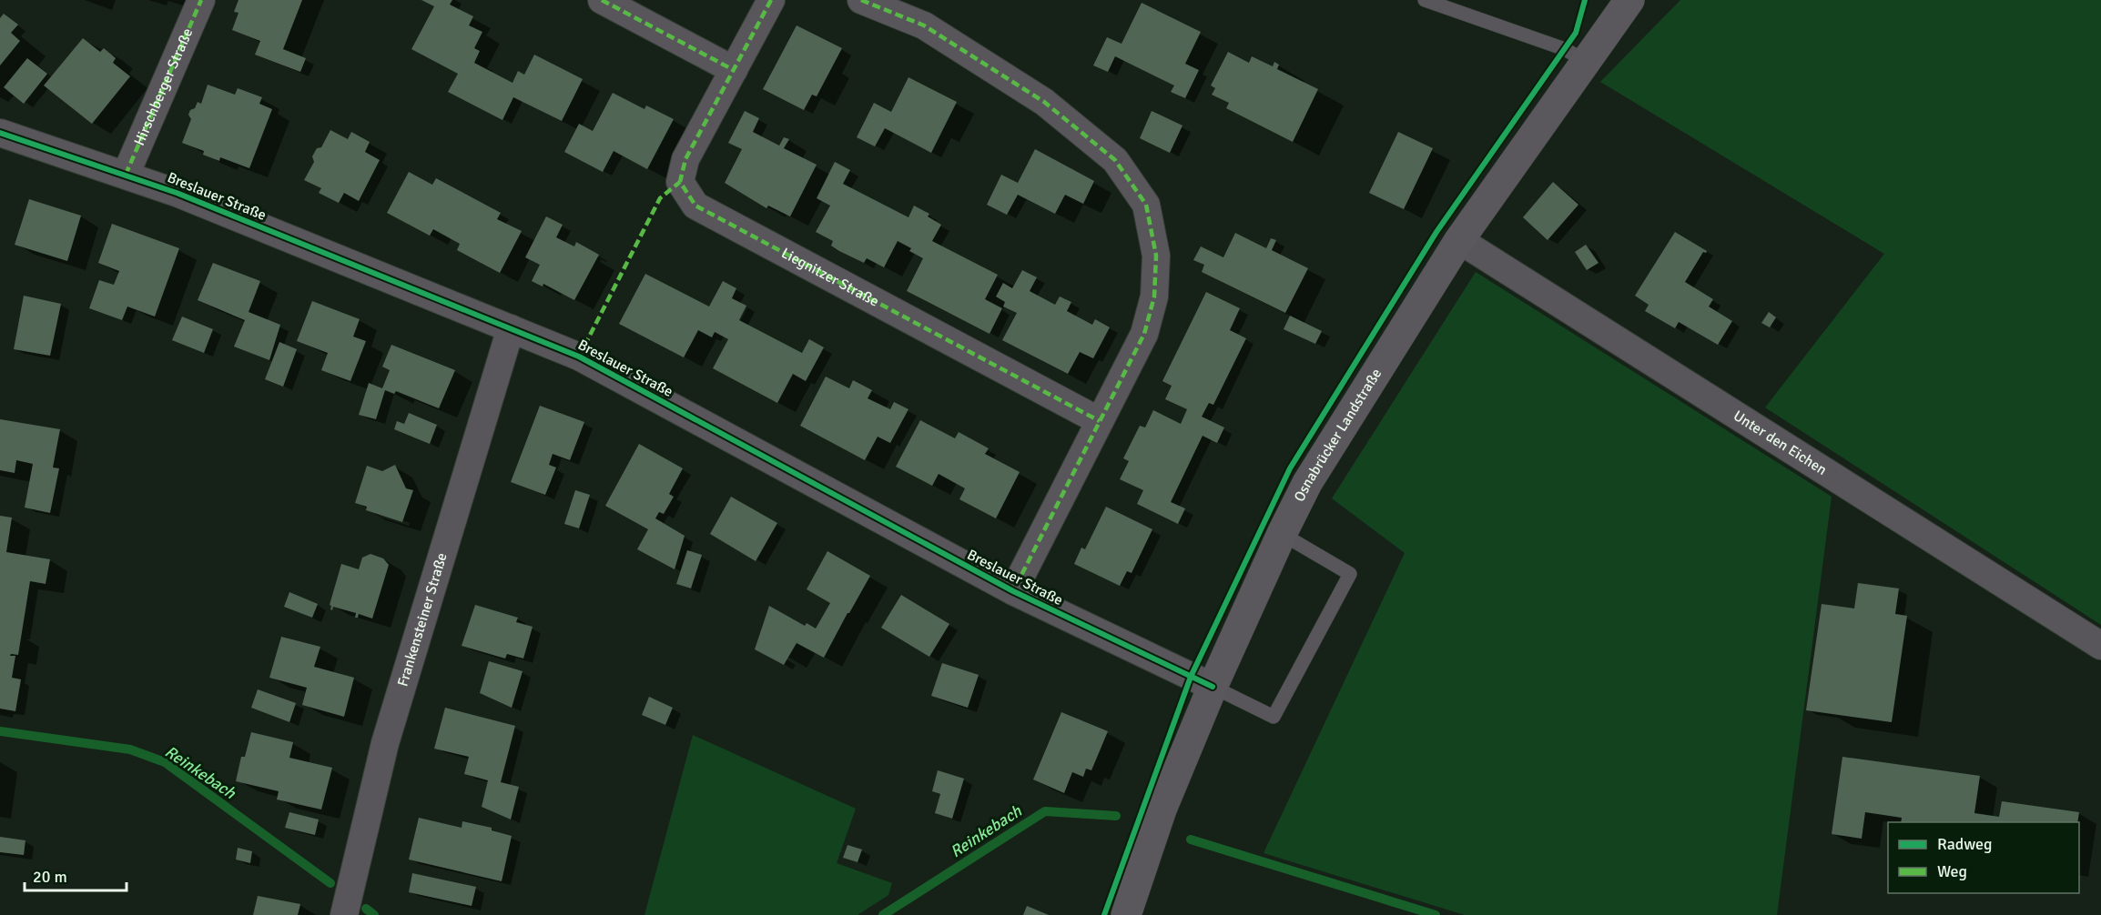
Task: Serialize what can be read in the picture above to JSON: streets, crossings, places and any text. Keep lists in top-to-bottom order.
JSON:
{
  "streets": {
    "street": [
      "Hirschberger Straße",
      "Breslauer Straße",
      "Liegnitzer Straße",
      "Osnabrücker Landstraße",
      "Unter den Eichen",
      "Frankensteiner Straße"
    ]
  },
  "crossings": [
    ["Hirschberger Straße", "Breslauer Straße"],
    ["Breslauer Straße", "Osnabrücker Landstraße"],
    ["Breslauer Straße", "Frankensteiner Straße"],
    ["Osnabrücker Landstraße", "Unter den Eichen"]
  ],
  "water": ["Reinkebach"],
  "legend": ["Radweg", "Weg"],
  "scale_bar": "20 m"
}
